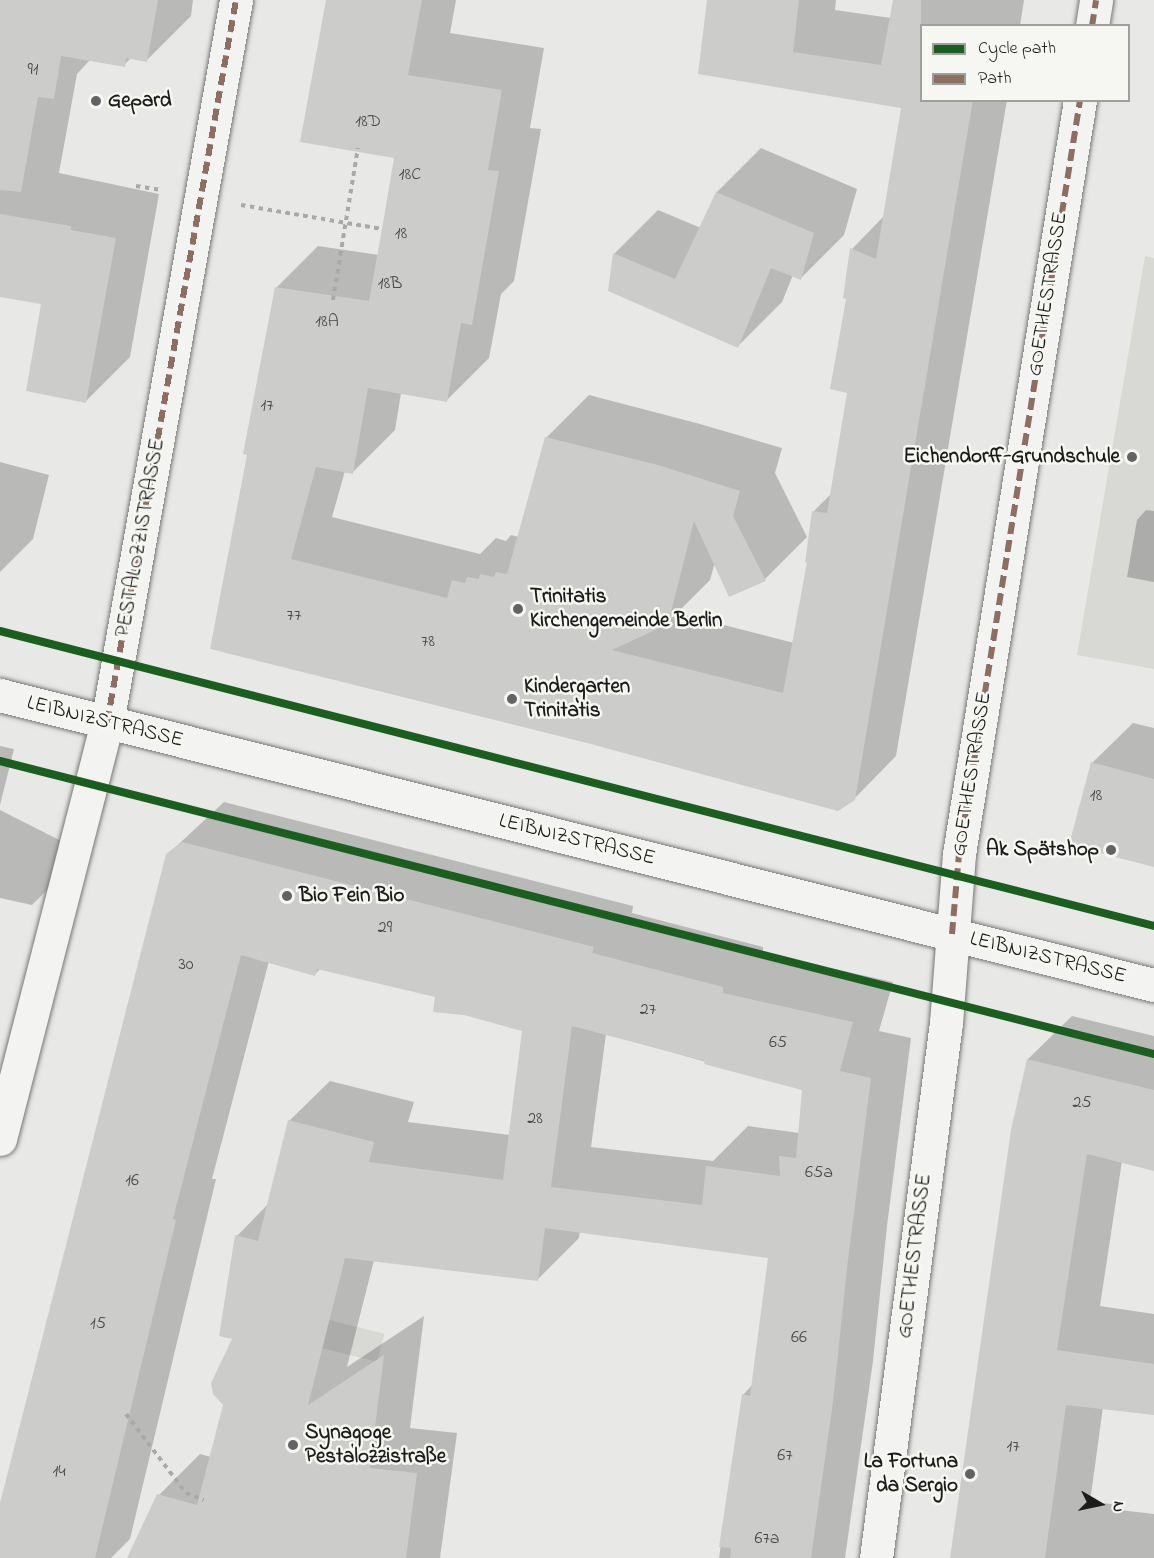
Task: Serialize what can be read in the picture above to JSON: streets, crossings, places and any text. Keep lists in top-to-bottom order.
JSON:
{
  "streets": {
    "street": ["GOETHESTRASSE", "PESTALOZZISTRASSE", "LEIBNIZSTRASSE"]
  },
  "crossings": [
    ["GOETHESTRASSE", "LEIBNIZSTRASSE"],
    ["PESTALOZZISTRASSE", "LEIBNIZSTRASSE"]
  ],
  "places": [
    "Gepard",
    "Eichendorff-Grundschule",
    "Trinitatis Kirchengemeinde Berlin",
    "Kindergarten Trinitatis",
    "Ak Spätshop",
    "Bio Fein Bio",
    "Synagoge Pestalozzistraße",
    "La Fortuna da Sergio"
  ],
  "house_numbers": [
    "91",
    "18D",
    "18C",
    "18",
    "18B",
    "18A",
    "17",
    "77",
    "78",
    "18",
    "29",
    "30",
    "27",
    "65",
    "25",
    "28",
    "65a",
    "16",
    "15",
    "66",
    "17",
    "67",
    "14",
    "67a"
  ],
  "legend": ["Cycle path", "Path"],
  "north": "right"
}
